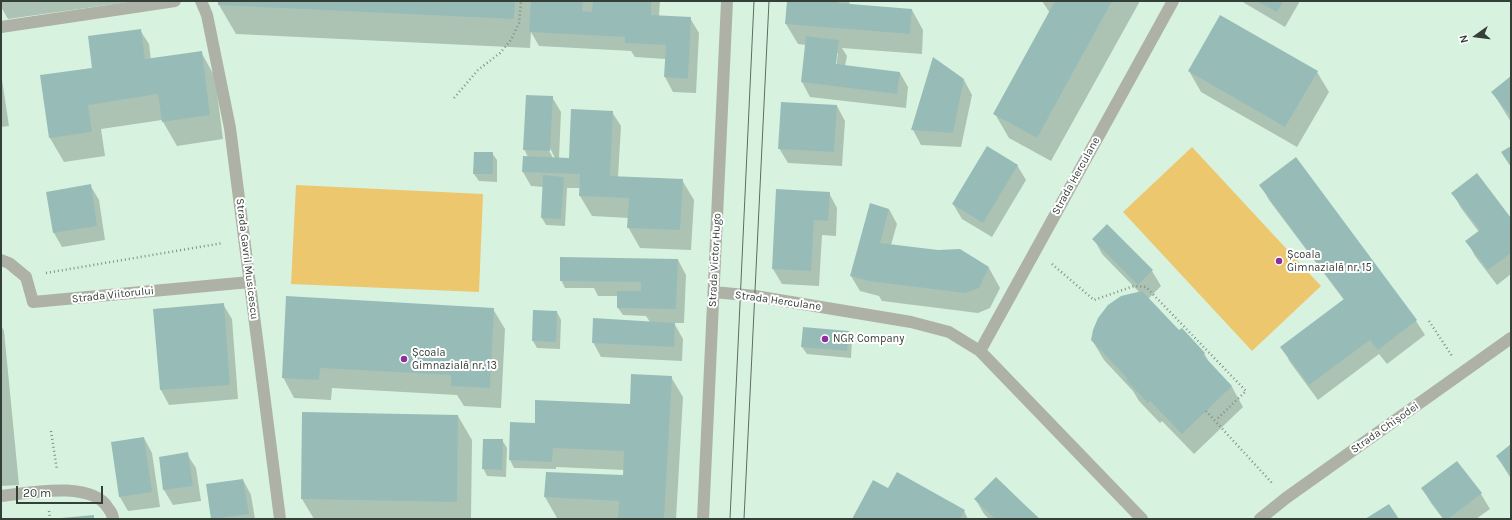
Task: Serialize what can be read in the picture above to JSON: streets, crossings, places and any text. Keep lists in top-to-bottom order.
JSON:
{
  "streets": {
    "street": [
      "Strada Herculane",
      "Strada Gavril Musicescu",
      "Strada Victor Hugo",
      "Strada Viitorului",
      "Strada Chișodei"
    ]
  },
  "crossings": [
    ["Strada Herculane", "Strada Victor Hugo"],
    ["Strada Gavril Musicescu", "Strada Viitorului"]
  ],
  "places": ["Școala Gimnazială nr. 15", "NGR Company", "Școala Gimnazială nr. 13"],
  "scale_bar": "20 m",
  "north": "left"
}
